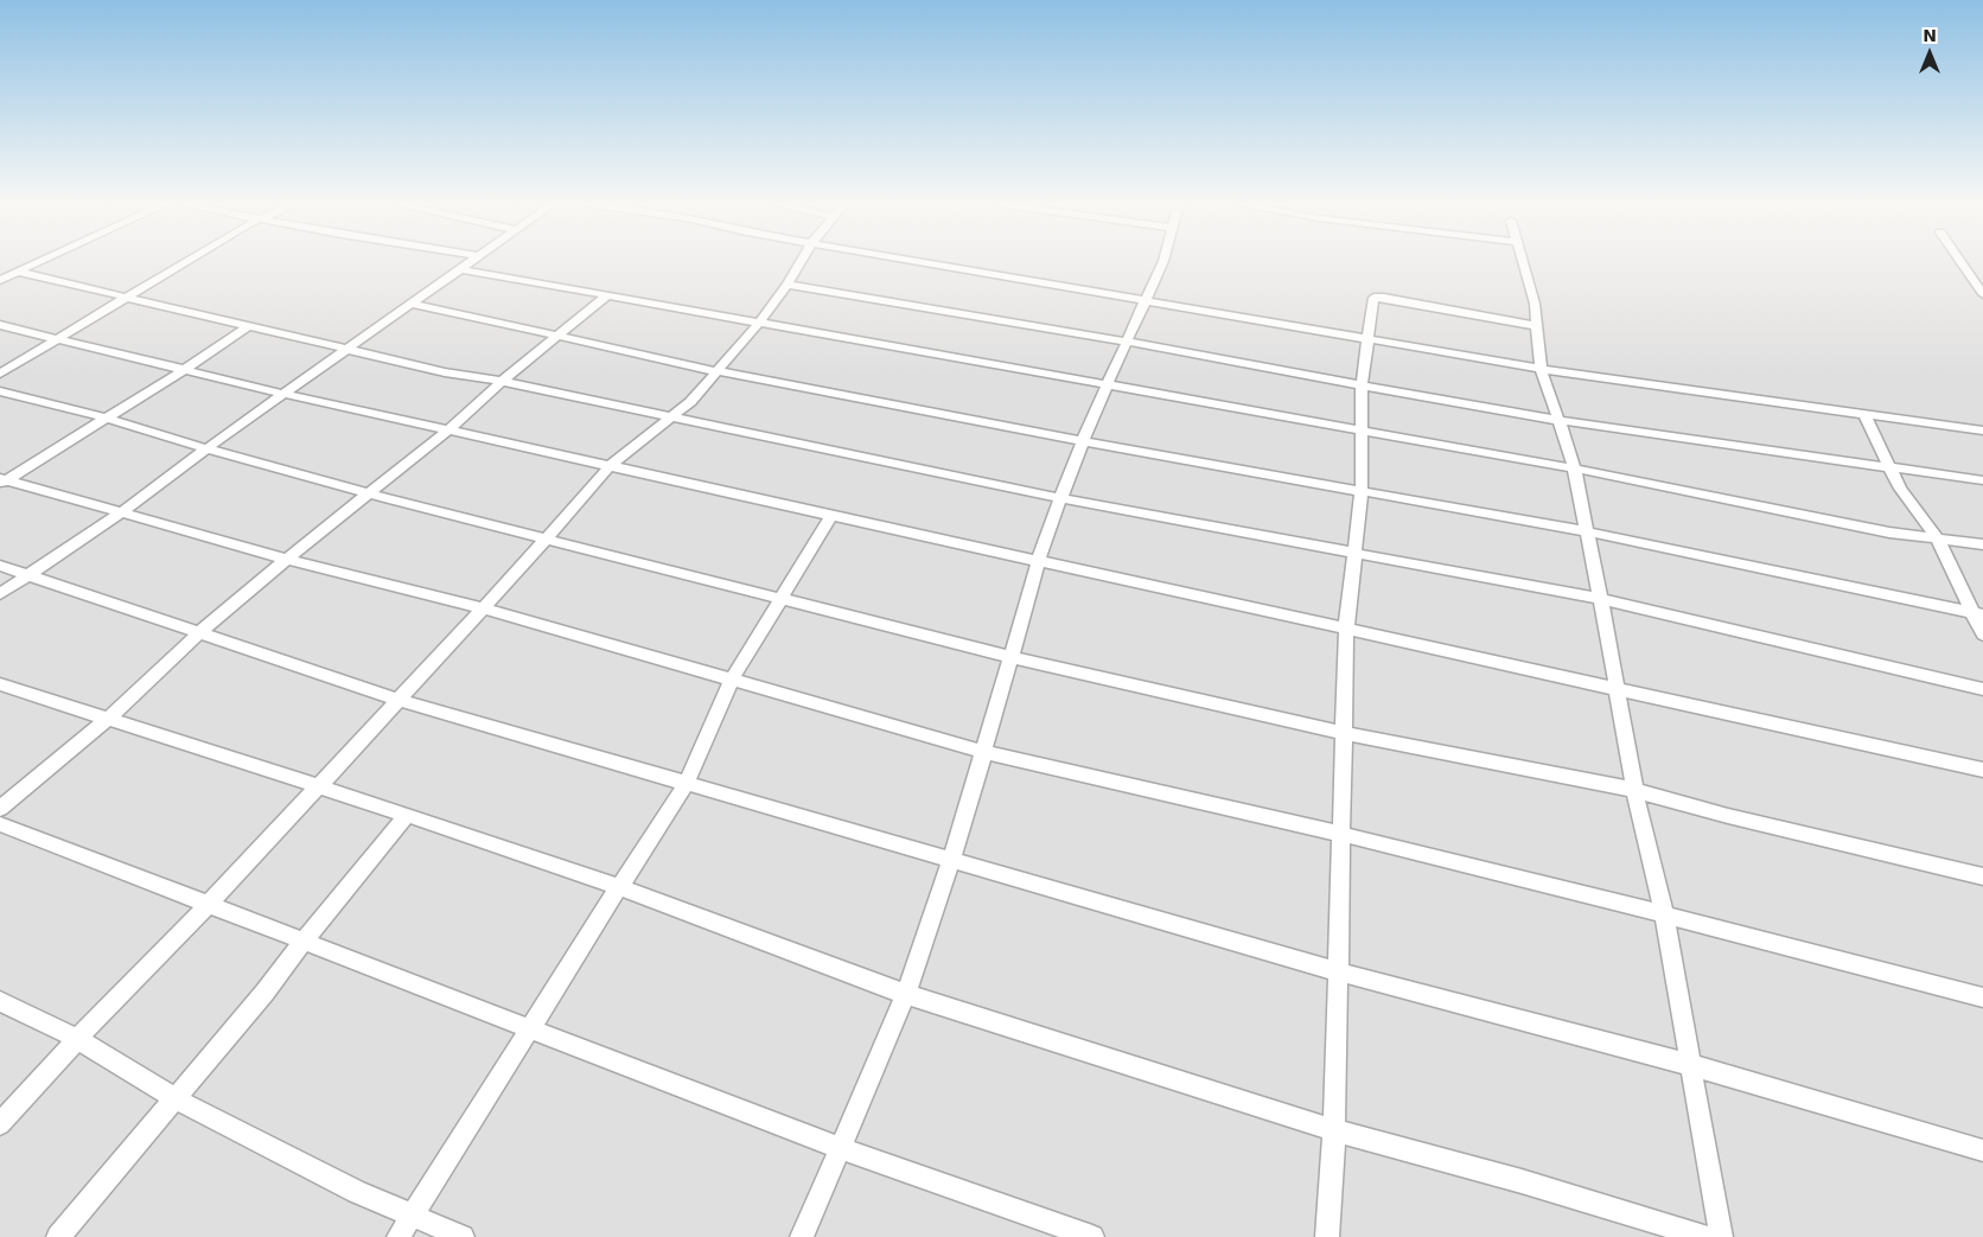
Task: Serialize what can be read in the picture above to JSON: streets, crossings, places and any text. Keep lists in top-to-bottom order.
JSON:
{
  "north": "top"
}
